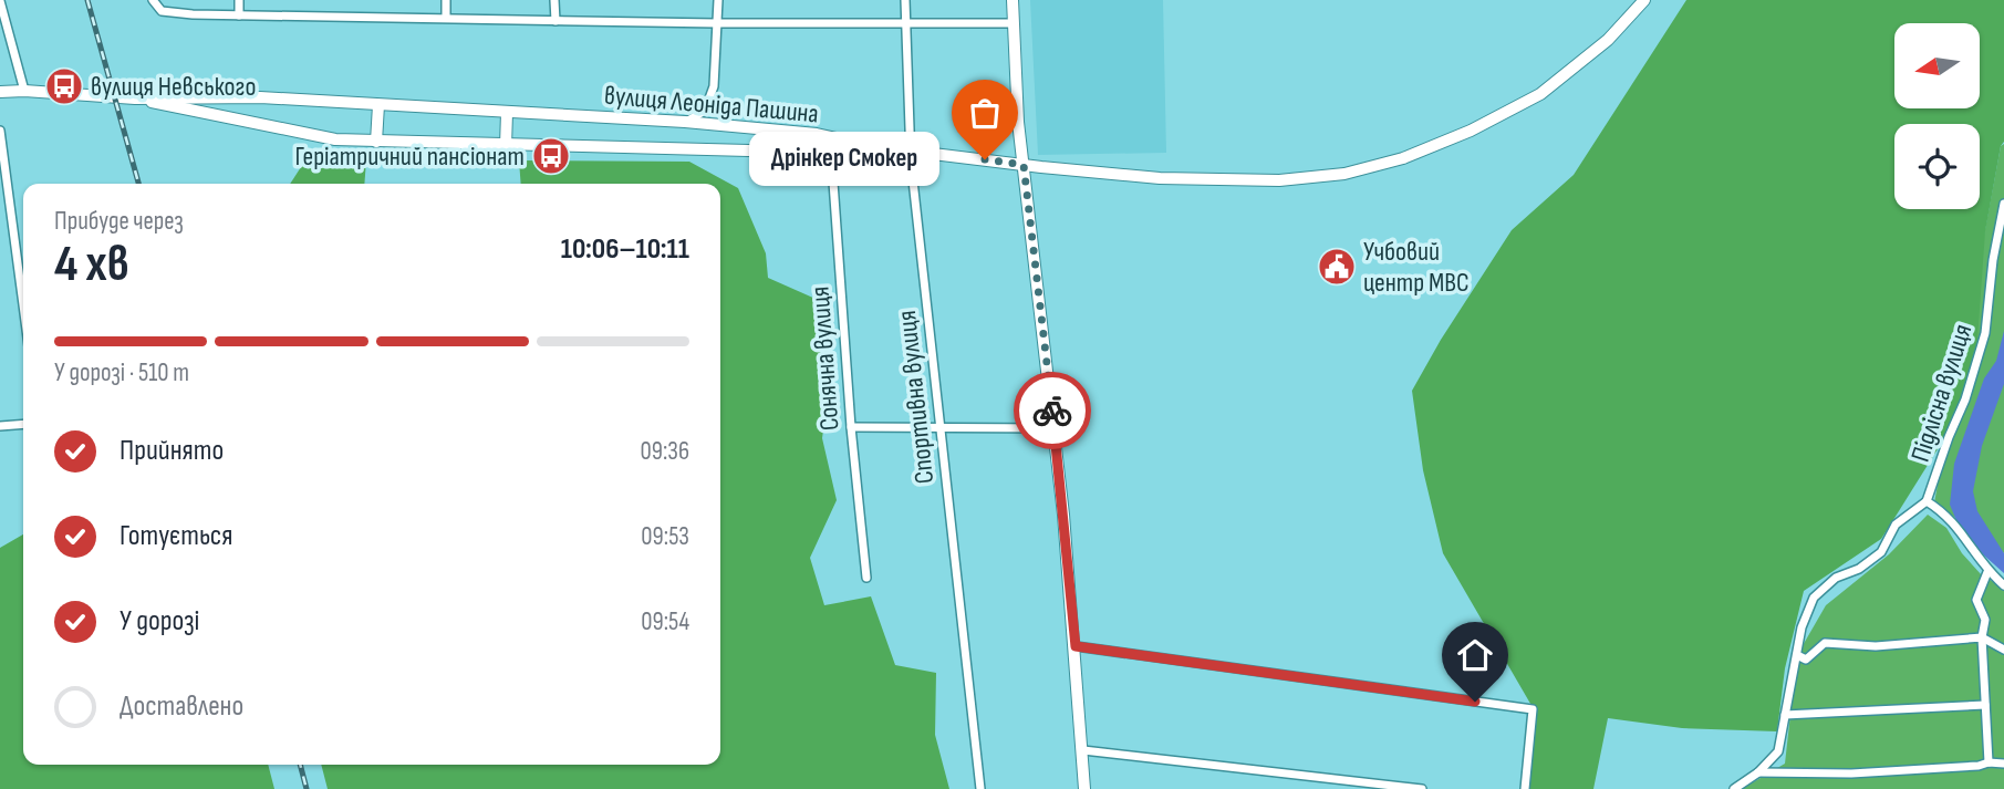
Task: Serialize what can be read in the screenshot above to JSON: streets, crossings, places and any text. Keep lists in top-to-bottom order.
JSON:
{
  "streets": {
    "main road": ["вулиця Леоніда Пашина"],
    "street": ["Сонячна вулиця", "Підлісна вулиця", "Спортивна вулиця"]
  },
  "crossings": [
    ["вулиця Леоніда Пашина", "Сонячна вулиця"]
  ],
  "places": {
    "bus stop": ["вулиця Невського", "Геріатричний пансіонат"],
    "other": ["Дрінкер Смокер"],
    "public building": ["Учбовий центр МВС"]
  },
  "north": "left",
  "page": {
    "bubble": "Дрінкер Смокер",
    "heading": ["4 хв", "Прибуде через", "10:06–10:11"],
    "bar": "У дорозі · 510 m",
    "list": [
      ["Прийнято", "09:36"],
      ["Готується", "09:53"],
      ["У дорозі", "09:54"],
      "Доставлено"
    ]
  }
}
